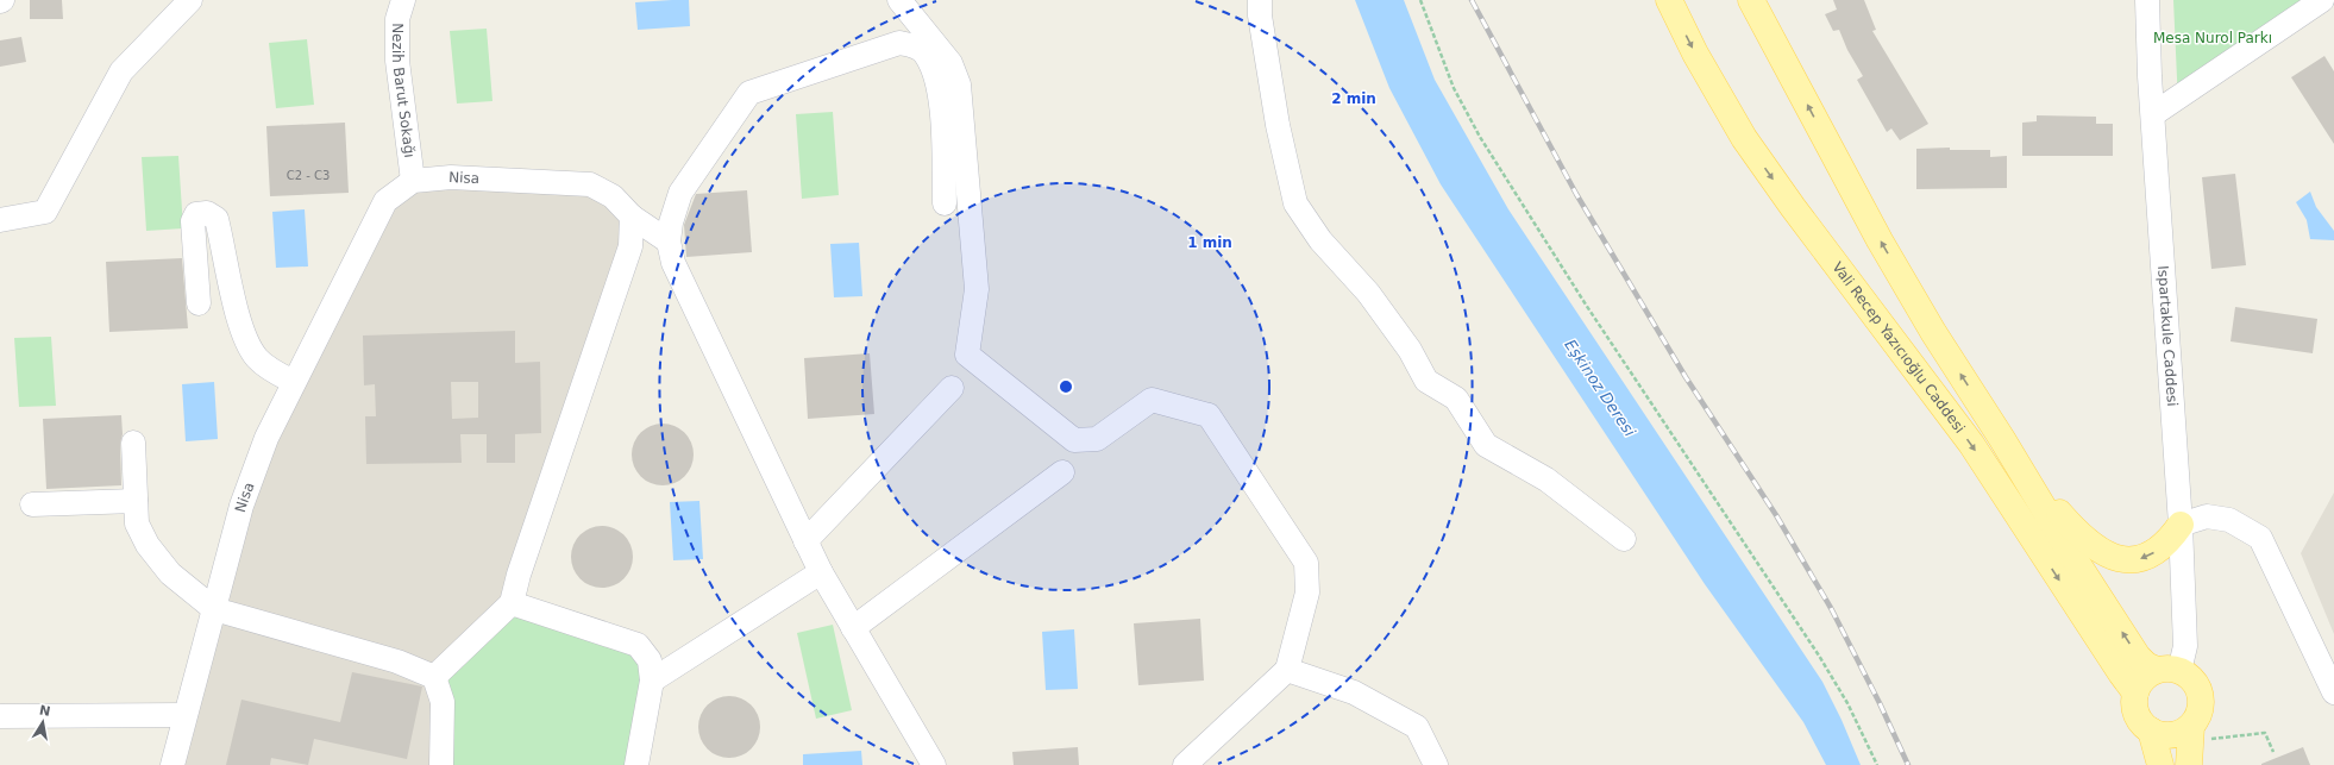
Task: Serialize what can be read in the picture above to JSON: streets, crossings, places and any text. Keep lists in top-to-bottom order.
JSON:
{
  "streets": {
    "main road": ["Vali Recep Yazıcıoğlu Caddesi"],
    "street": ["Nezih Barut Sokağı", "Nisa", "Ispartakule Caddesi"]
  },
  "crossings": [
    ["Nezih Barut Sokağı", "Nisa"]
  ],
  "water": ["Eşkinoz Deresi"],
  "parks": ["Mesa Nurol Parkı"],
  "house_numbers": ["C2 - C3"],
  "north": "top",
  "rings": ["2 min", "1 min"]
}
